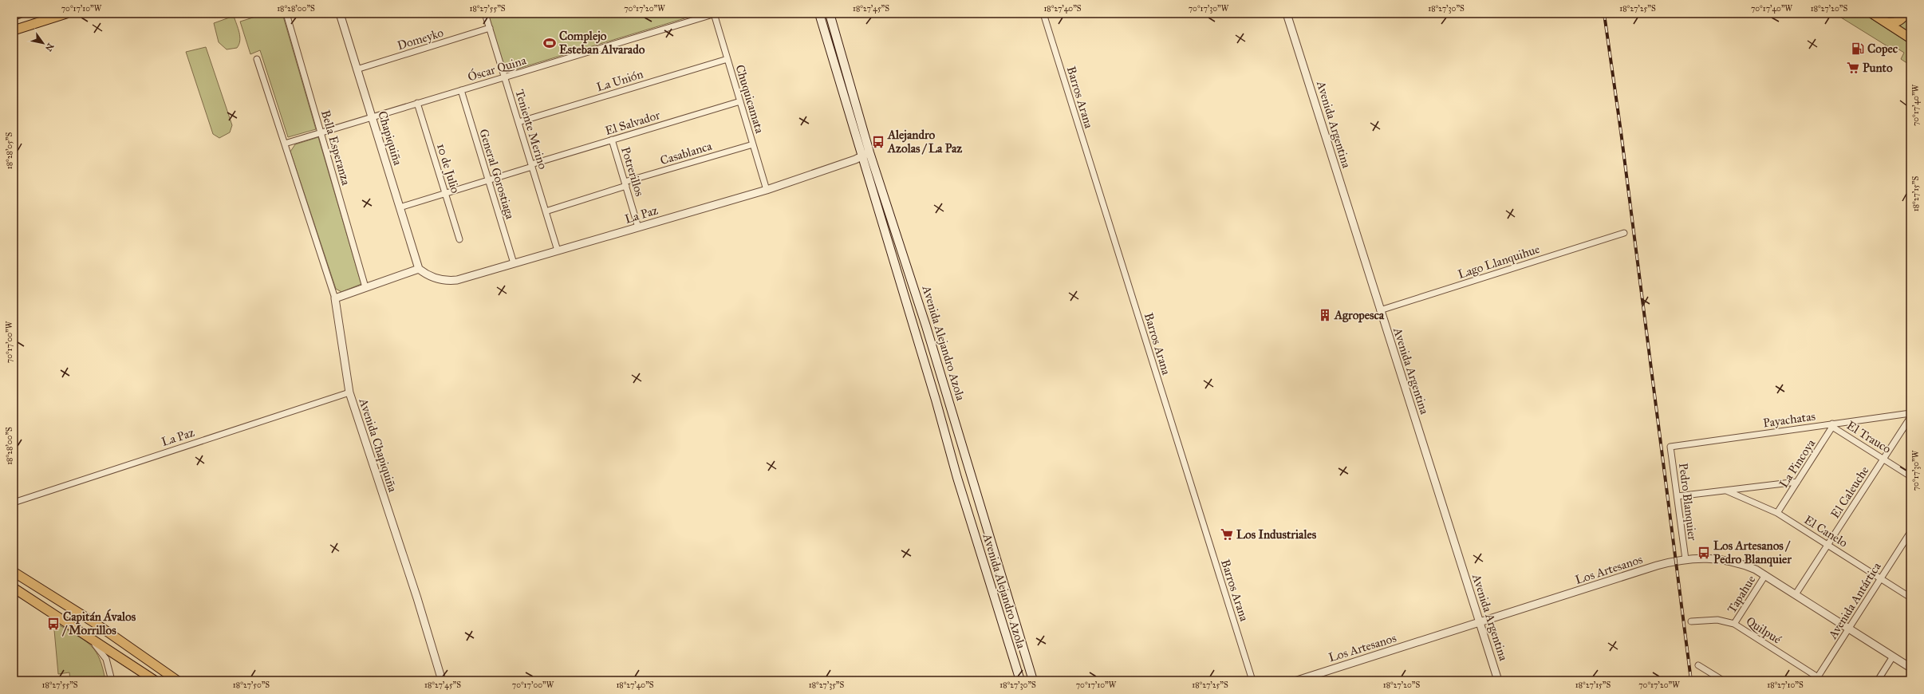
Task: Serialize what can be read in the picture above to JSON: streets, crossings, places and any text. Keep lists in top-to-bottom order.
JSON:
{
  "streets": {
    "main road": ["Avenida Alejandro Azola"],
    "street": [
      "Domeyko",
      "Óscar Quina",
      "La Unión",
      "Barros Arana",
      "Chuquicamata",
      "El Salvador",
      "Avenida Argentina",
      "Teniente Merino",
      "Chapiquiña",
      "Bella Esperanza",
      "Casablanca",
      "10 de Julio",
      "Potrerillos",
      "General Gorostiaga",
      "La Paz",
      "Lago Llanquihue",
      "Payachatas",
      "El Trauco",
      "Avenida Chapiquiña",
      "La Pincoya",
      "El Caleuche",
      "Pedro Blanquier",
      "El Canelo",
      "Los Artesanos",
      "Tapahue",
      "Avenida Antártica",
      "Quilpué"
    ]
  },
  "crossings": [
    ["Domeyko", "Teniente Merino"],
    ["Domeyko", "Chapiquiña"],
    ["Óscar Quina", "Chuquicamata"],
    ["Óscar Quina", "Teniente Merino"],
    ["Óscar Quina", "Chapiquiña"],
    ["Óscar Quina", "Bella Esperanza"],
    ["Óscar Quina", "10 de Julio"],
    ["Óscar Quina", "General Gorostiaga"],
    ["La Unión", "Chuquicamata"],
    ["La Unión", "Teniente Merino"],
    ["Chuquicamata", "El Salvador"],
    ["Chuquicamata", "Casablanca"],
    ["Chuquicamata", "La Paz"],
    ["El Salvador", "Teniente Merino"],
    ["El Salvador", "Chapiquiña"],
    ["El Salvador", "10 de Julio"],
    ["El Salvador", "Potrerillos"],
    ["El Salvador", "General Gorostiaga"],
    ["Avenida Argentina", "Lago Llanquihue"],
    ["Avenida Argentina", "Los Artesanos"],
    ["Teniente Merino", "Casablanca"],
    ["Teniente Merino", "La Paz"],
    ["Chapiquiña", "La Paz"],
    ["Casablanca", "Potrerillos"],
    ["Potrerillos", "La Paz"],
    ["General Gorostiaga", "La Paz"],
    ["La Paz", "Avenida Alejandro Azola"],
    ["La Paz", "Avenida Chapiquiña"],
    ["Payachatas", "El Trauco"],
    ["Payachatas", "La Pincoya"],
    ["Payachatas", "Pedro Blanquier"],
    ["El Trauco", "La Pincoya"],
    ["El Trauco", "El Caleuche"],
    ["La Pincoya", "El Canelo"],
    ["El Caleuche", "El Canelo"],
    ["El Caleuche", "Los Artesanos"],
    ["Pedro Blanquier", "Los Artesanos"],
    ["El Canelo", "Avenida Antártica"],
    ["Los Artesanos", "Tapahue"],
    ["Los Artesanos", "Avenida Antártica"],
    ["Tapahue", "Quilpué"],
    ["Avenida Antártica", "Quilpué"]
  ],
  "places": {
    "sports": ["Complejo Esteban Alvarado"],
    "fuel station": ["Copec"],
    "supermarket": ["Punto", "Los Industriales"],
    "bus stop": ["Alejandro Azolas / La Paz", "Los Artesanos / Pedro Blanquier", "Capitán Ávalos / Morrillos"],
    "building": ["Agropesca"]
  },
  "north": "bottom right",
  "coordinates": [
    "70°17'10\"W",
    "18°28'00\"S",
    "18°27'55\"S",
    "70°17'20\"W",
    "18°27'45\"S",
    "18°27'40\"S",
    "70°17'30\"W",
    "18°27'30\"S",
    "18°27'25\"S",
    "70°17'40\"W",
    "18°27'20\"S",
    "18°28'05\"S",
    "18°27'15\"S",
    "70°17'00\"W",
    "18°27'50\"S",
    "18°27'35\"S",
    "18°27'10\"S"
  ]
}
